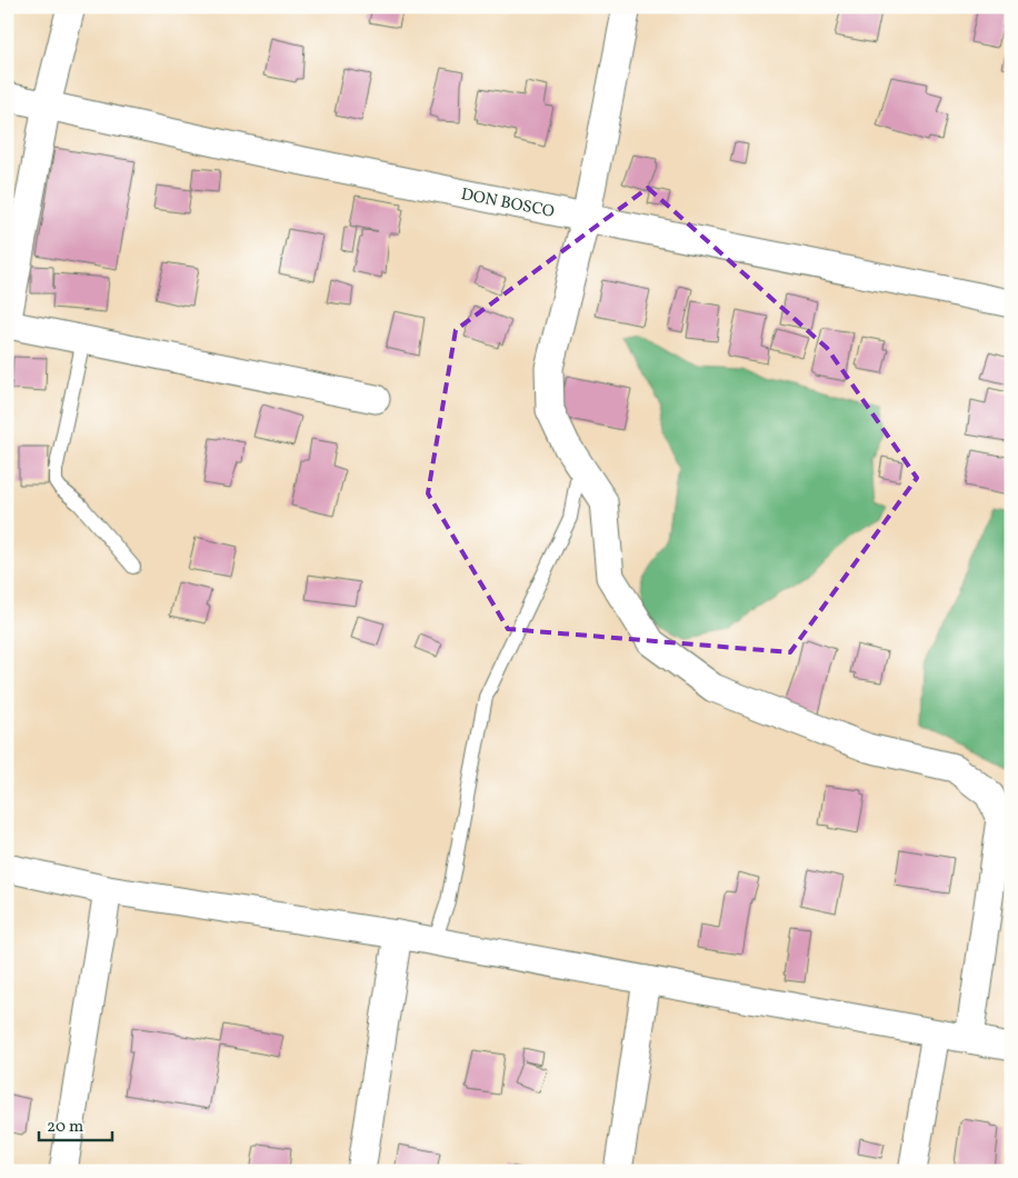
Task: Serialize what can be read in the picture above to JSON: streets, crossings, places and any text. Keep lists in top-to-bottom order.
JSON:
{
  "streets": {
    "street": ["DON BOSCO"]
  },
  "scale_bar": "20 m"
}
